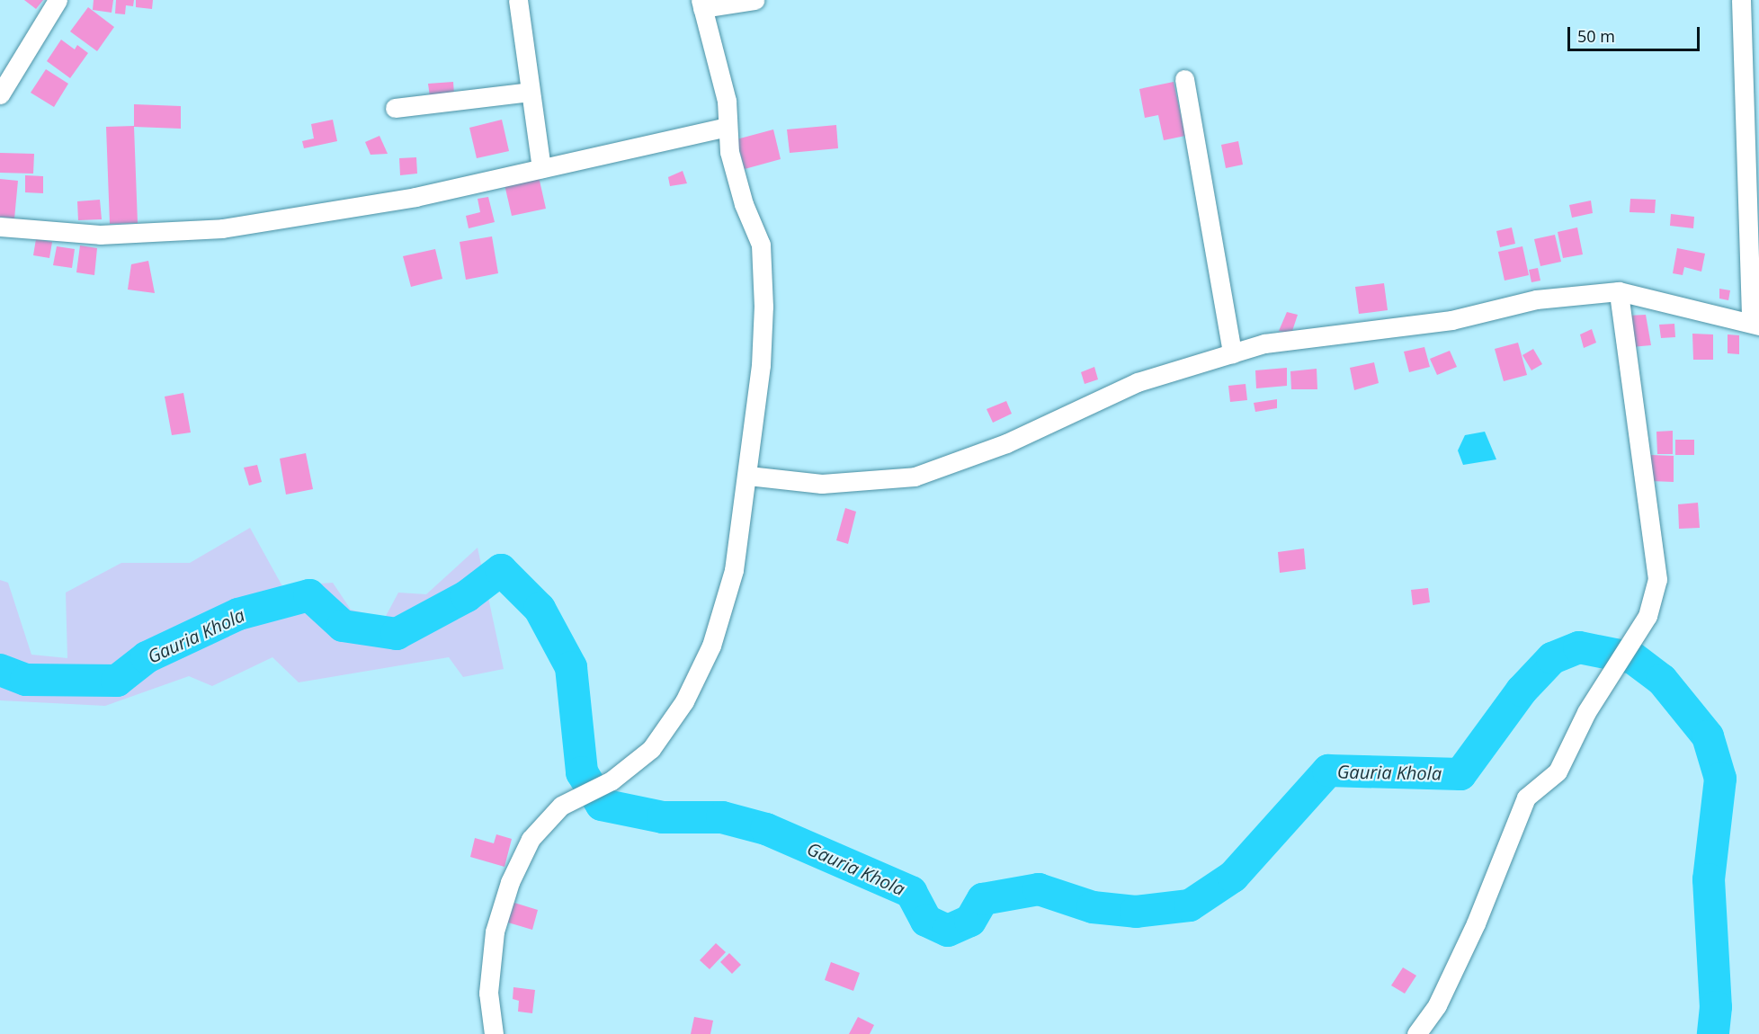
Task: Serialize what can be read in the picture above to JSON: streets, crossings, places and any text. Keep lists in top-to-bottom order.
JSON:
{
  "water": ["Gauria Khola"],
  "scale_bar": "50 m"
}
